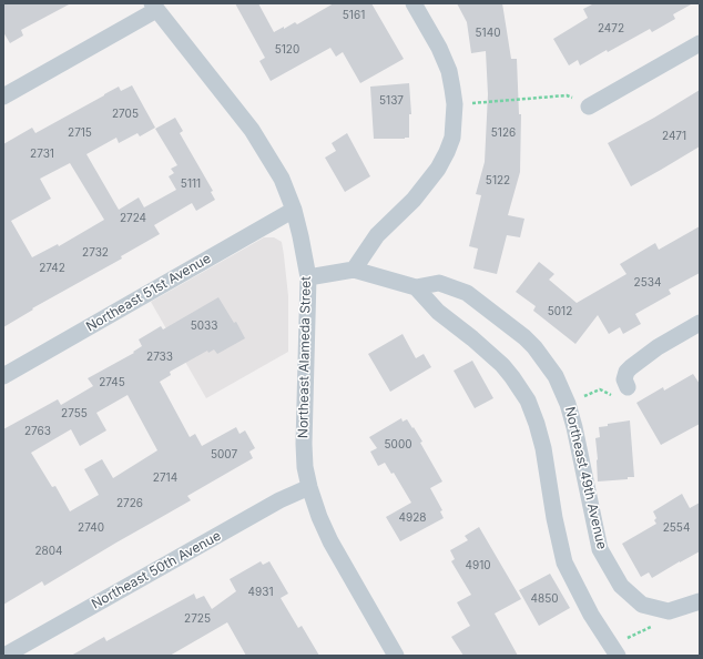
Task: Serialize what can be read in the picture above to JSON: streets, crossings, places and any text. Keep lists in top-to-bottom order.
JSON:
{
  "streets": {
    "street": [
      "Northeast 51st Avenue",
      "Northeast Alameda Street",
      "Northeast 49th Avenue",
      "Northeast 50th Avenue"
    ]
  },
  "crossings": [
    ["Northeast 51st Avenue", "Northeast Alameda Street"],
    ["Northeast Alameda Street", "Northeast 50th Avenue"]
  ],
  "house_numbers": [
    "5161",
    "2472",
    "5140",
    "5120",
    "5137",
    "2705",
    "2715",
    "5126",
    "2471",
    "2731",
    "5122",
    "5111",
    "2724",
    "2732",
    "2742",
    "2534",
    "5012",
    "5033",
    "2733",
    "2745",
    "2755",
    "2763",
    "5000",
    "5007",
    "2714",
    "2726",
    "4928",
    "2740",
    "2554",
    "2804",
    "4910",
    "4931",
    "4850",
    "2725"
  ]
}
